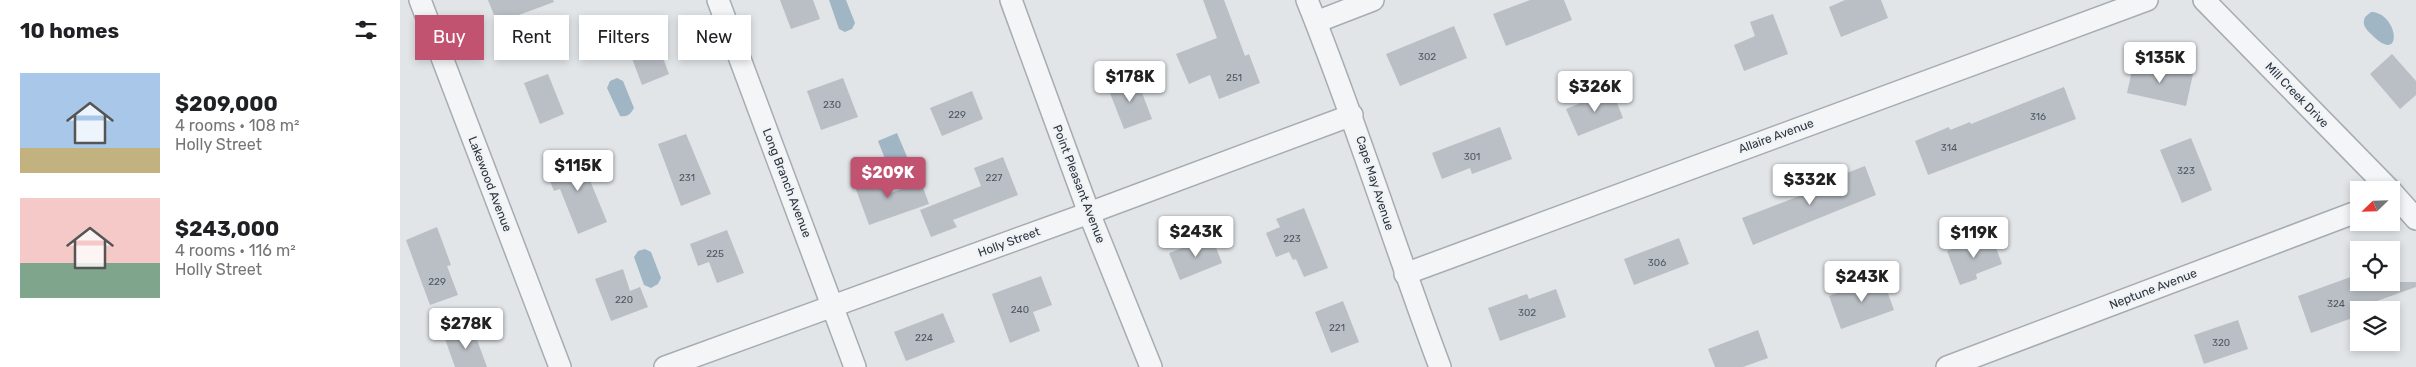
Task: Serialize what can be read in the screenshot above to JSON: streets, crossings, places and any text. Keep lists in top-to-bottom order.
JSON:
{
  "streets": {
    "street": [
      "Mill Creek Drive",
      "Allaire Avenue",
      "Long Branch Avenue",
      "Cape May Avenue",
      "Lakewood Avenue",
      "Point Pleasant Avenue",
      "Holly Street",
      "Neptune Avenue"
    ]
  },
  "crossings": [
    ["Allaire Avenue", "Cape May Avenue"],
    ["Long Branch Avenue", "Holly Street"],
    ["Cape May Avenue", "Holly Street"],
    ["Point Pleasant Avenue", "Holly Street"]
  ],
  "house_numbers": [
    "302",
    "251",
    "230",
    "229",
    "316",
    "314",
    "301",
    "323",
    "231",
    "227",
    "223",
    "225",
    "306",
    "229",
    "220",
    "324",
    "240",
    "302",
    "221",
    "224",
    "320"
  ],
  "north": "bottom left",
  "page": {
    "heading": "10 homes",
    "chip": [
      "Buy",
      "Rent",
      "Filters",
      "New"
    ],
    "price": [
      "$135K",
      "$178K",
      "$326K",
      "$115K",
      "$209K",
      "$332K",
      "$243K",
      "$119K",
      "$243K",
      "$278K"
    ],
    "list": [
      {
        "name": "$209,000",
        "note": "4 rooms · 108 m² · Holly Street"
      },
      {
        "name": "$243,000",
        "note": "4 rooms · 116 m² · Holly Street"
      }
    ]
  }
}
